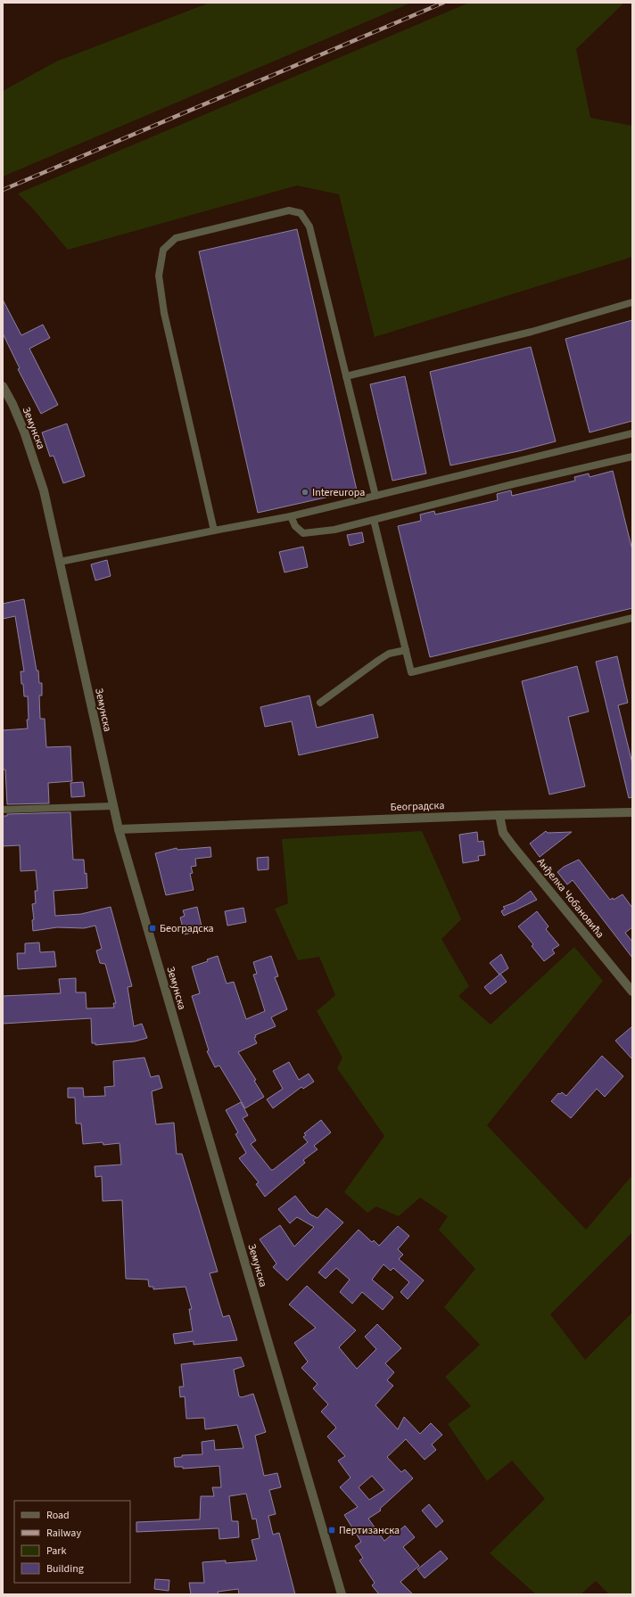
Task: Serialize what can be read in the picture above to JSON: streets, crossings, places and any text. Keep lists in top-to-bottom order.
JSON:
{
  "streets": {
    "street": ["Земунска", "Београдска", "Анђелка Чобановића"]
  },
  "crossings": [
    ["Земунска", "Београдска"],
    ["Београдска", "Анђелка Чобановића"]
  ],
  "places": {
    "other": ["Intereuropa"],
    "transit": ["Београдска", "Пертизанска"]
  },
  "legend": [
    "Road",
    "Railway",
    "Park",
    "Building"
  ]
}
